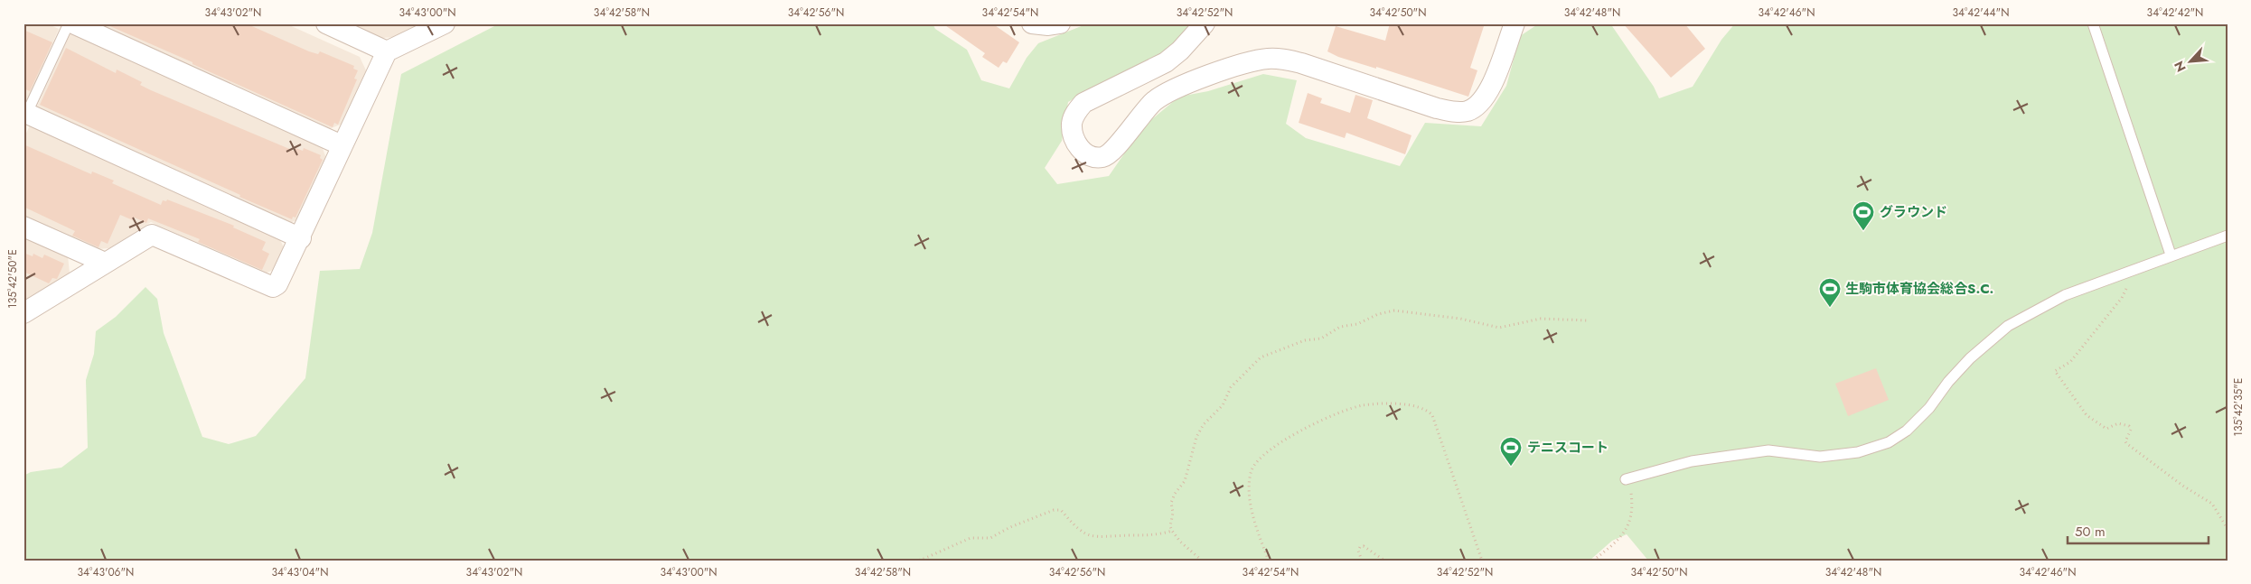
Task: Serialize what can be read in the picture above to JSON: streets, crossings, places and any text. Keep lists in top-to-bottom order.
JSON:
{
  "places": {
    "sports": ["グラウンド", "生駒市体育協会総合S.C.", "テニスコート"]
  },
  "scale_bar": "50 m",
  "north": "bottom left",
  "coordinates": [
    "34°43'02\"N",
    "34°43'00\"N",
    "34°42'58\"N",
    "34°42'56\"N",
    "34°42'54\"N",
    "34°42'52\"N",
    "34°42'50\"N",
    "34°42'48\"N",
    "34°42'46\"N",
    "34°42'44\"N",
    "34°42'42\"N",
    "135°42'50\"E",
    "135°42'35\"E",
    "34°43'06\"N",
    "34°43'04\"N"
  ]
}
